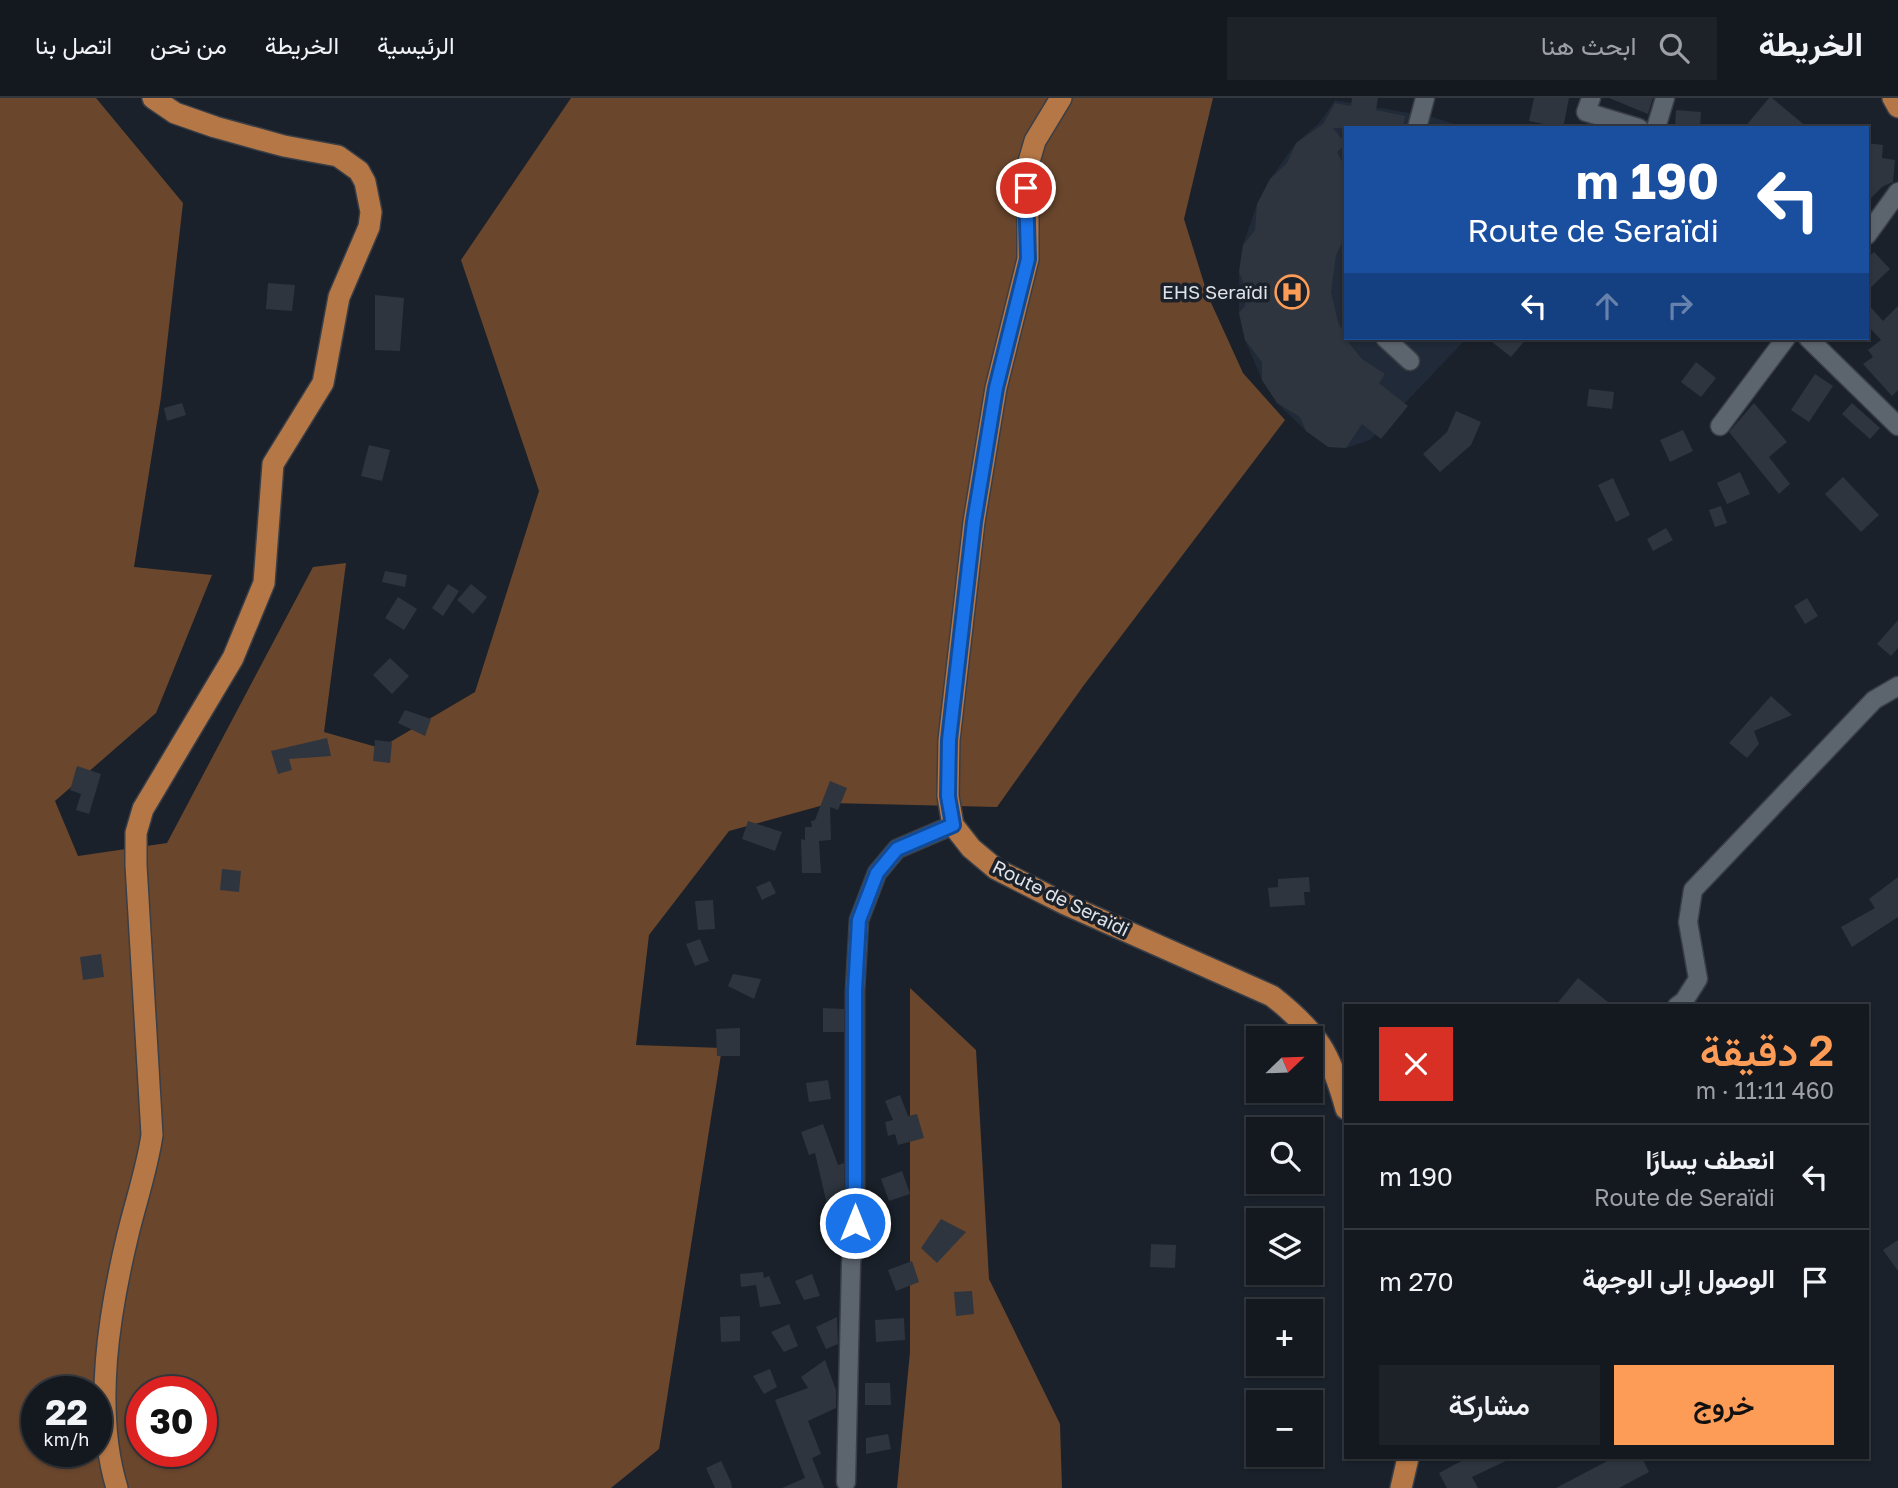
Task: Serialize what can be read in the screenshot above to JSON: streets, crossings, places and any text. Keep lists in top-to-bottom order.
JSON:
{
  "streets": {
    "main road": ["Route de Seraïdi"]
  },
  "places": {
    "hospital": ["EHS Seraïdi"]
  },
  "north": "top right",
  "page": {
    "header": "الخريطة",
    "search": "ابحث هنا",
    "nav": [
      "الرئيسية",
      "الخريطة",
      "من نحن",
      "اتصل بنا"
    ],
    "turn": ["190 m", "Route de Seraïdi"],
    "heading": ["2 دقيقة", "460 m · 11:11"],
    "map_buttons": ["+", "−"],
    "list": [
      {
        "name": "انعطف يسارًا",
        "note": "Route de Seraïdi",
        "value": "190 m"
      },
      {
        "name": "الوصول إلى الوجهة",
        "value": "270 m"
      }
    ],
    "buttons": ["خروج", "مشاركة"],
    "speed": "22 km/h",
    "limit": "30"
  }
}
